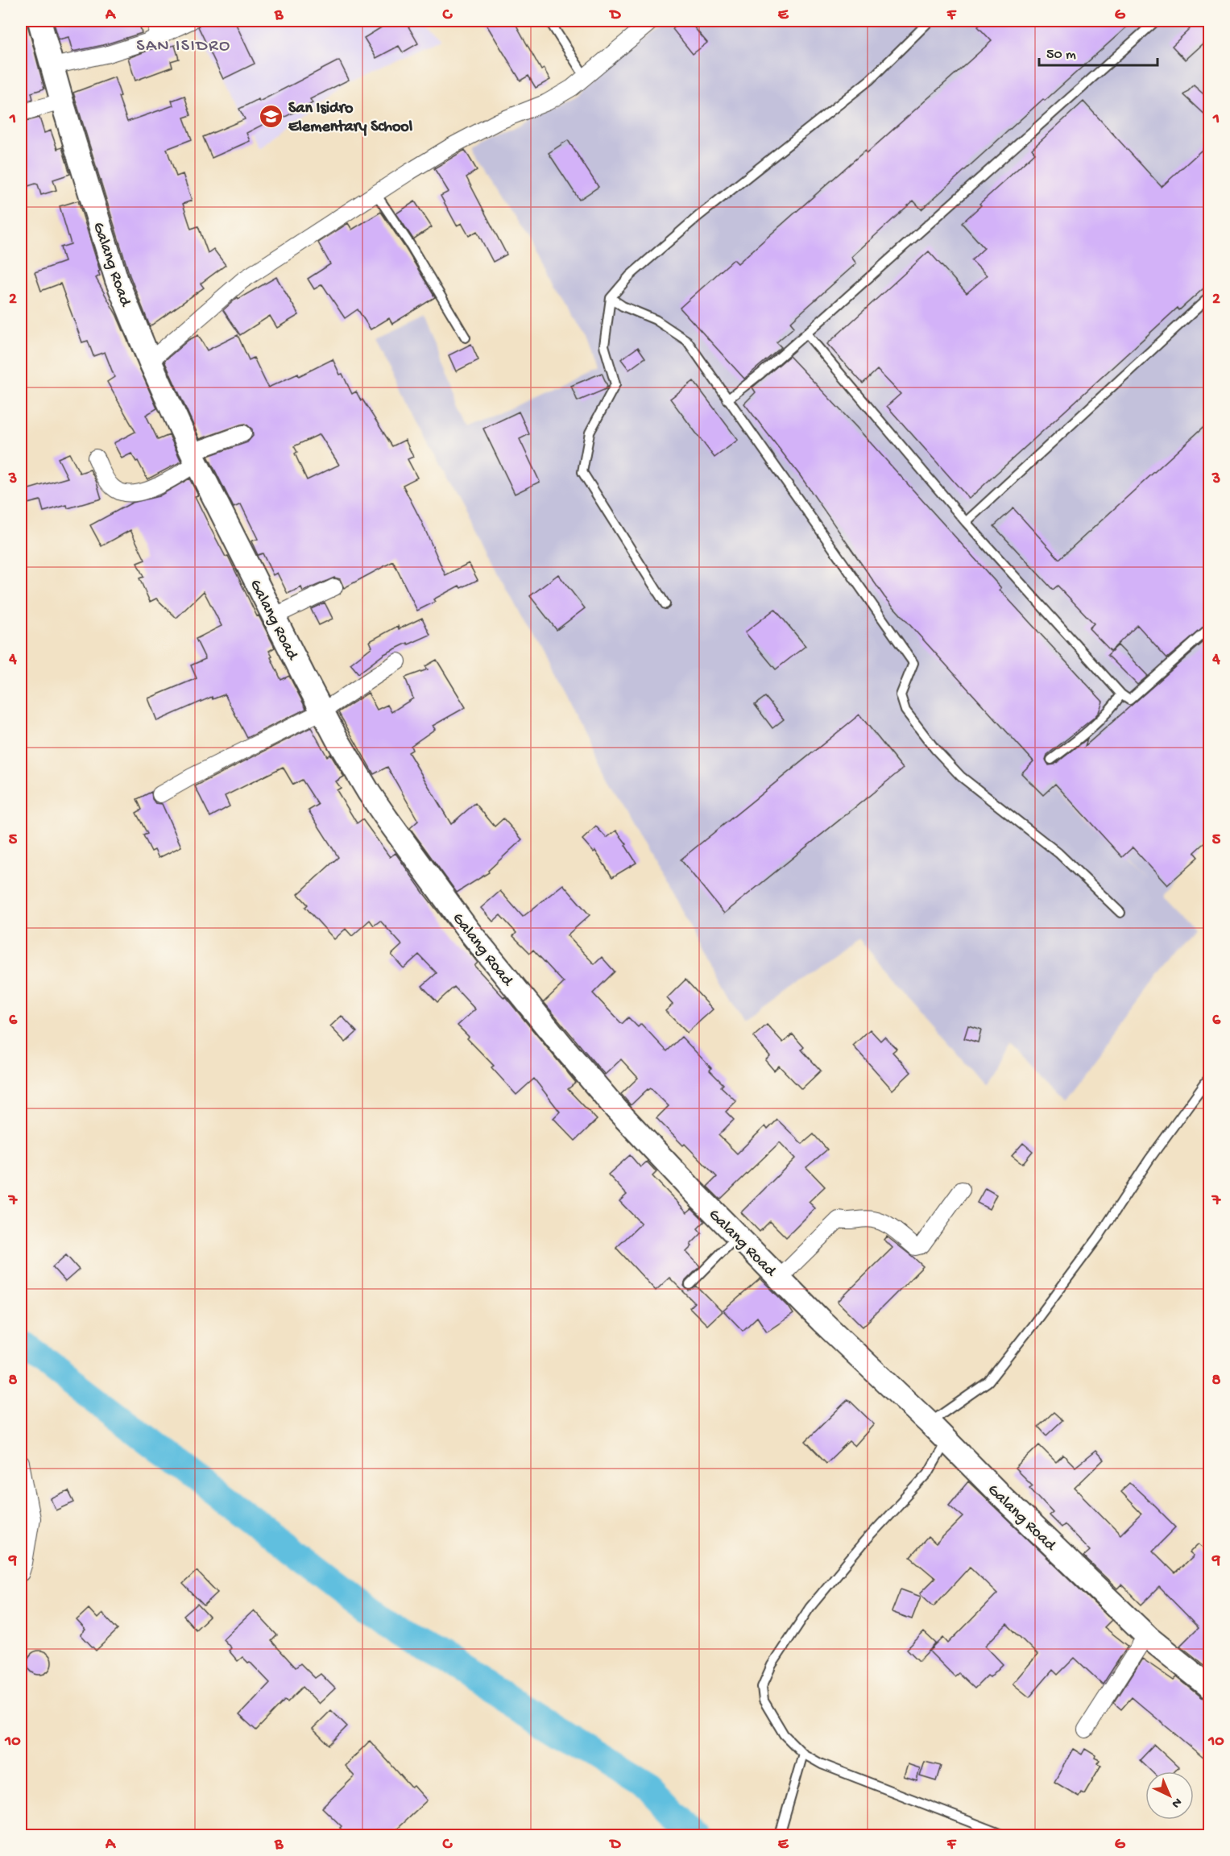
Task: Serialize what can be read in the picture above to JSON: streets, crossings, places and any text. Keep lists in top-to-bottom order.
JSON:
{
  "streets": {
    "street": ["Galang Road"]
  },
  "districts": ["SAN ISIDRO"],
  "places": {
    "school or university": ["San Isidro Elementary School"]
  },
  "scale_bar": "50 m",
  "north": "bottom right",
  "grid": {
    "columns": [
      "A",
      "B",
      "C",
      "D",
      "E",
      "F",
      "G"
    ],
    "rows": [
      "1",
      "2",
      "3",
      "4",
      "5",
      "6",
      "7",
      "8",
      "9",
      "10"
    ]
  }
}
